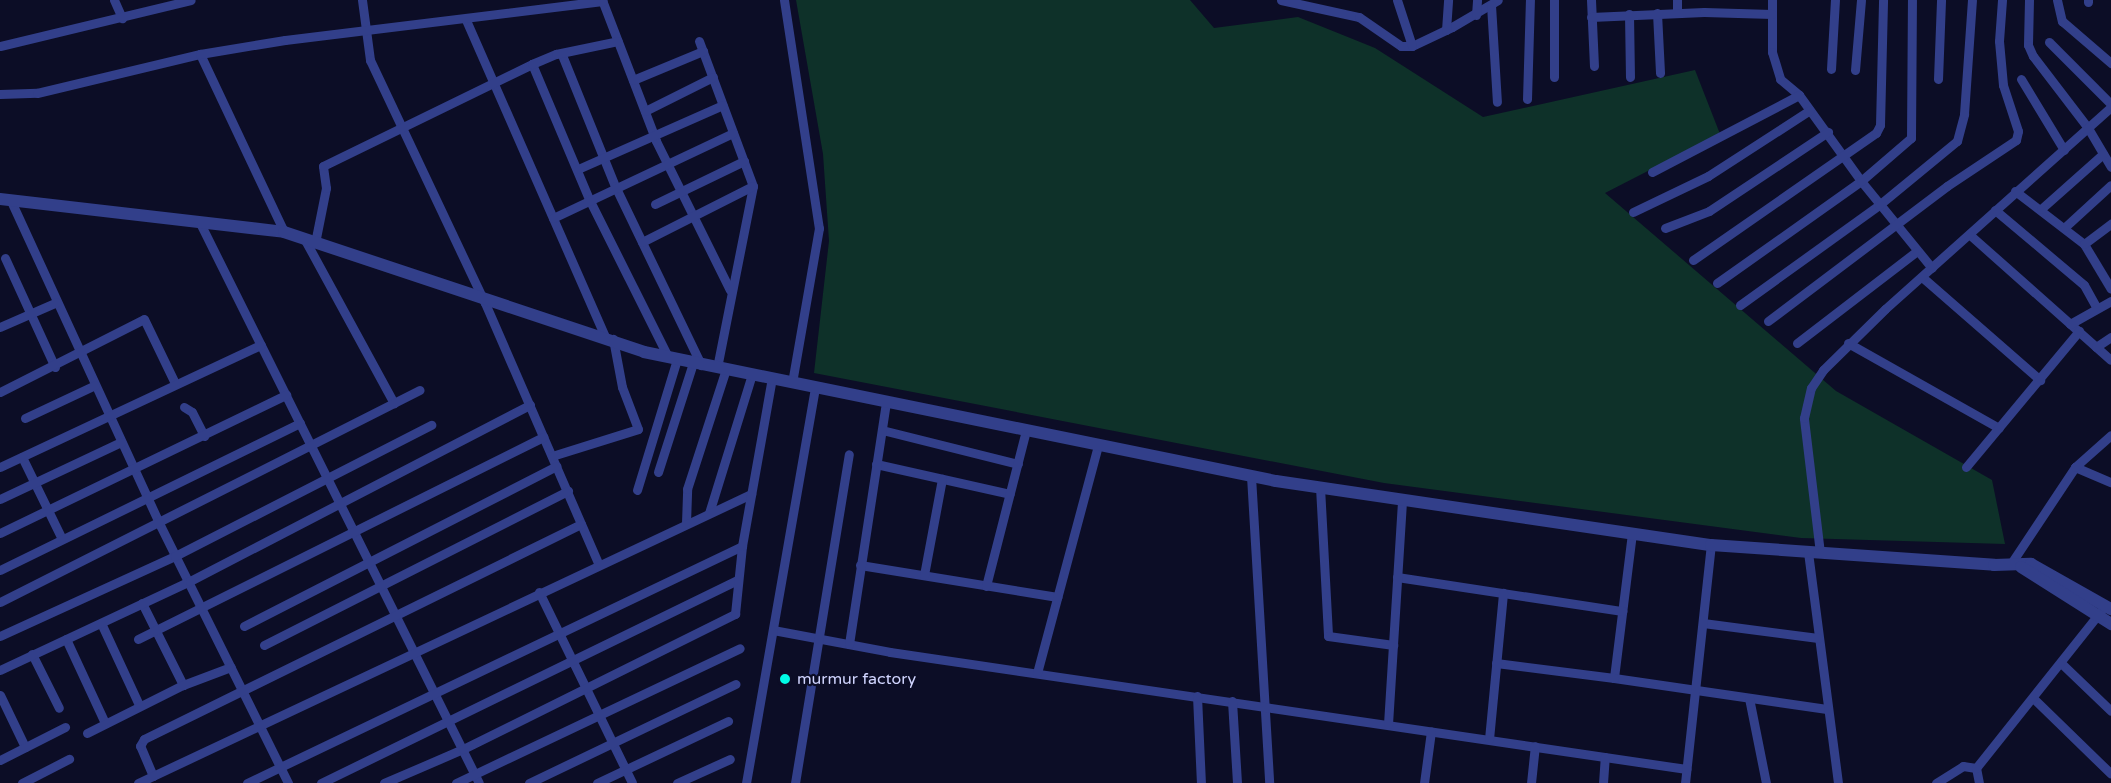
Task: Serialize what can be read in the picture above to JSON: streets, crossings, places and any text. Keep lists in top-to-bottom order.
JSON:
{
  "places": ["murmur factory"]
}
